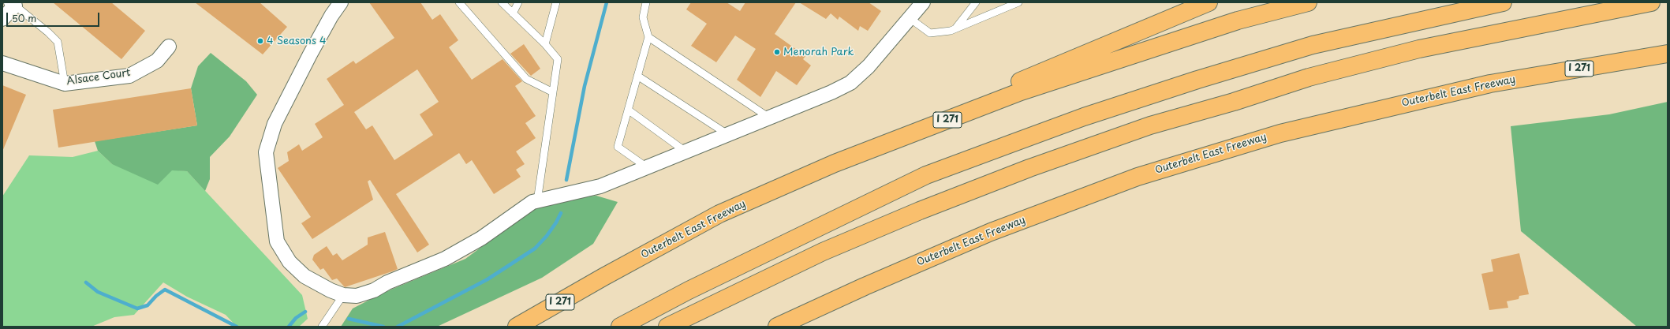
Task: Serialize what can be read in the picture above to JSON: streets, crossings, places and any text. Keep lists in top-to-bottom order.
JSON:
{
  "streets": {
    "highway": ["I 271", "Outerbelt East Freeway"],
    "street": ["Alsace Court"]
  },
  "places": ["4 Seasons 4", "Menorah Park"],
  "scale_bar": "50 m"
}
